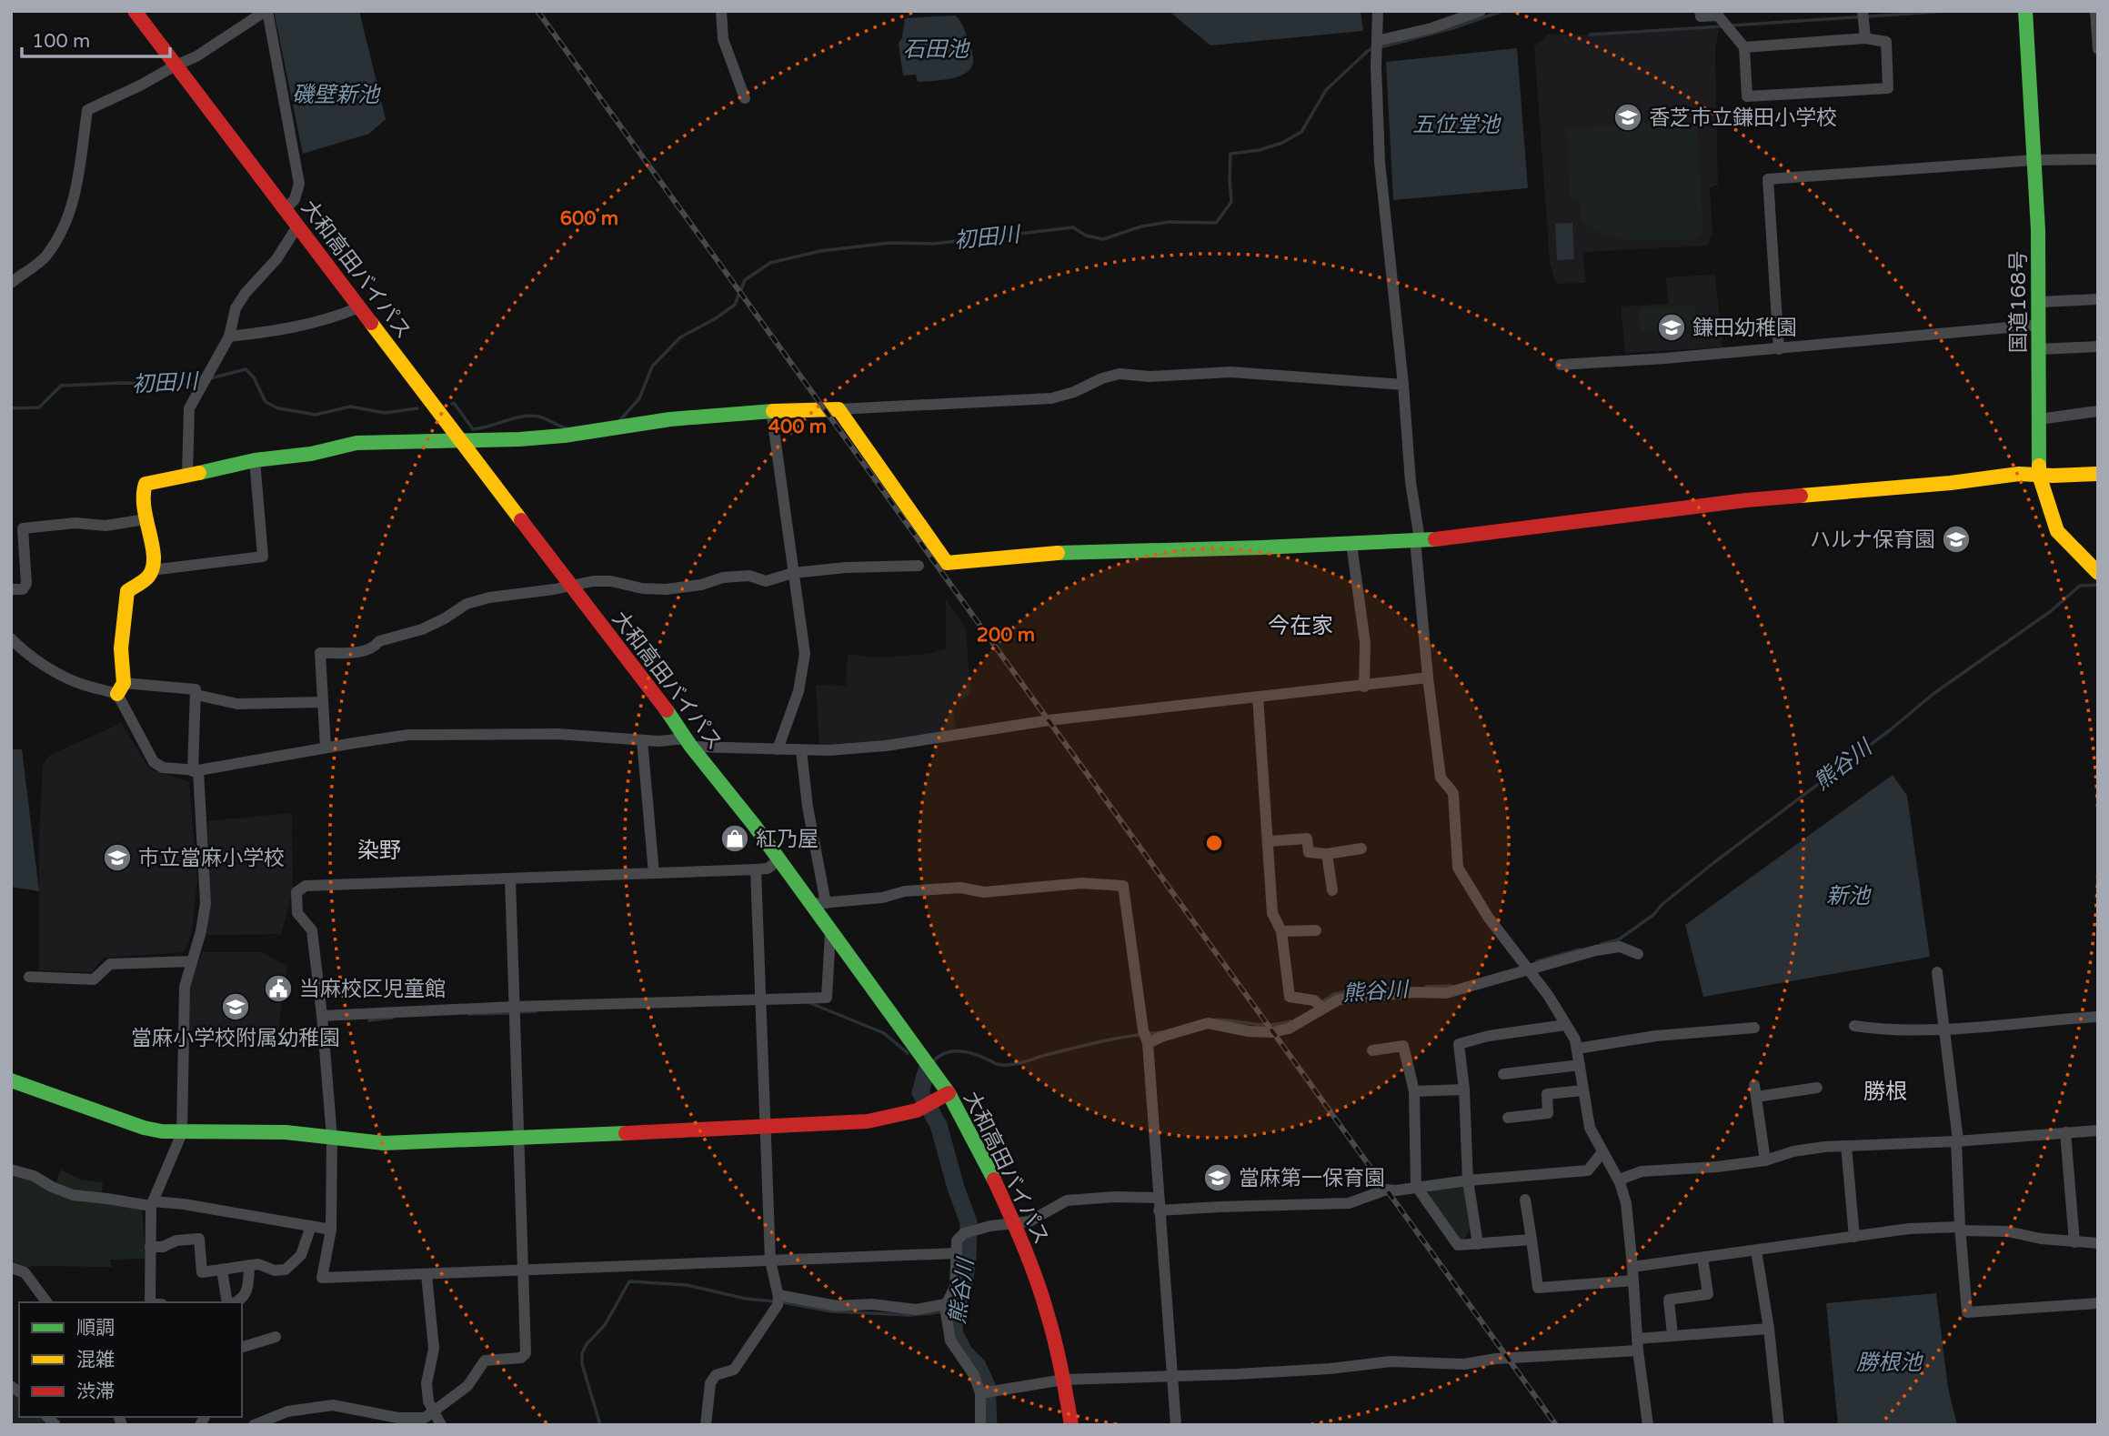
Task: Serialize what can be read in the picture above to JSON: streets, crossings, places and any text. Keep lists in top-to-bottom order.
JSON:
{
  "streets": {
    "main road": ["大和高田バイパス", "国道168号"]
  },
  "districts": ["今在家", "染野", "勝根"],
  "water": [
    "石田池",
    "磯壁新池",
    "五位堂池",
    "初田川",
    "熊谷川",
    "新池",
    "勝根池"
  ],
  "places": {
    "school or university": [
      "香芝市立鎌田小学校",
      "鎌田幼稚園",
      "ハルナ保育園",
      "市立當麻小学校",
      "當麻小学校附属幼稚園",
      "當麻第一保育園"
    ],
    "shop": ["紅乃屋"],
    "public building": ["当麻校区児童館"]
  },
  "legend": ["順調", "混雑", "渋滞"],
  "scale_bar": "100 m",
  "rings": ["600 m", "400 m", "200 m"]
}
